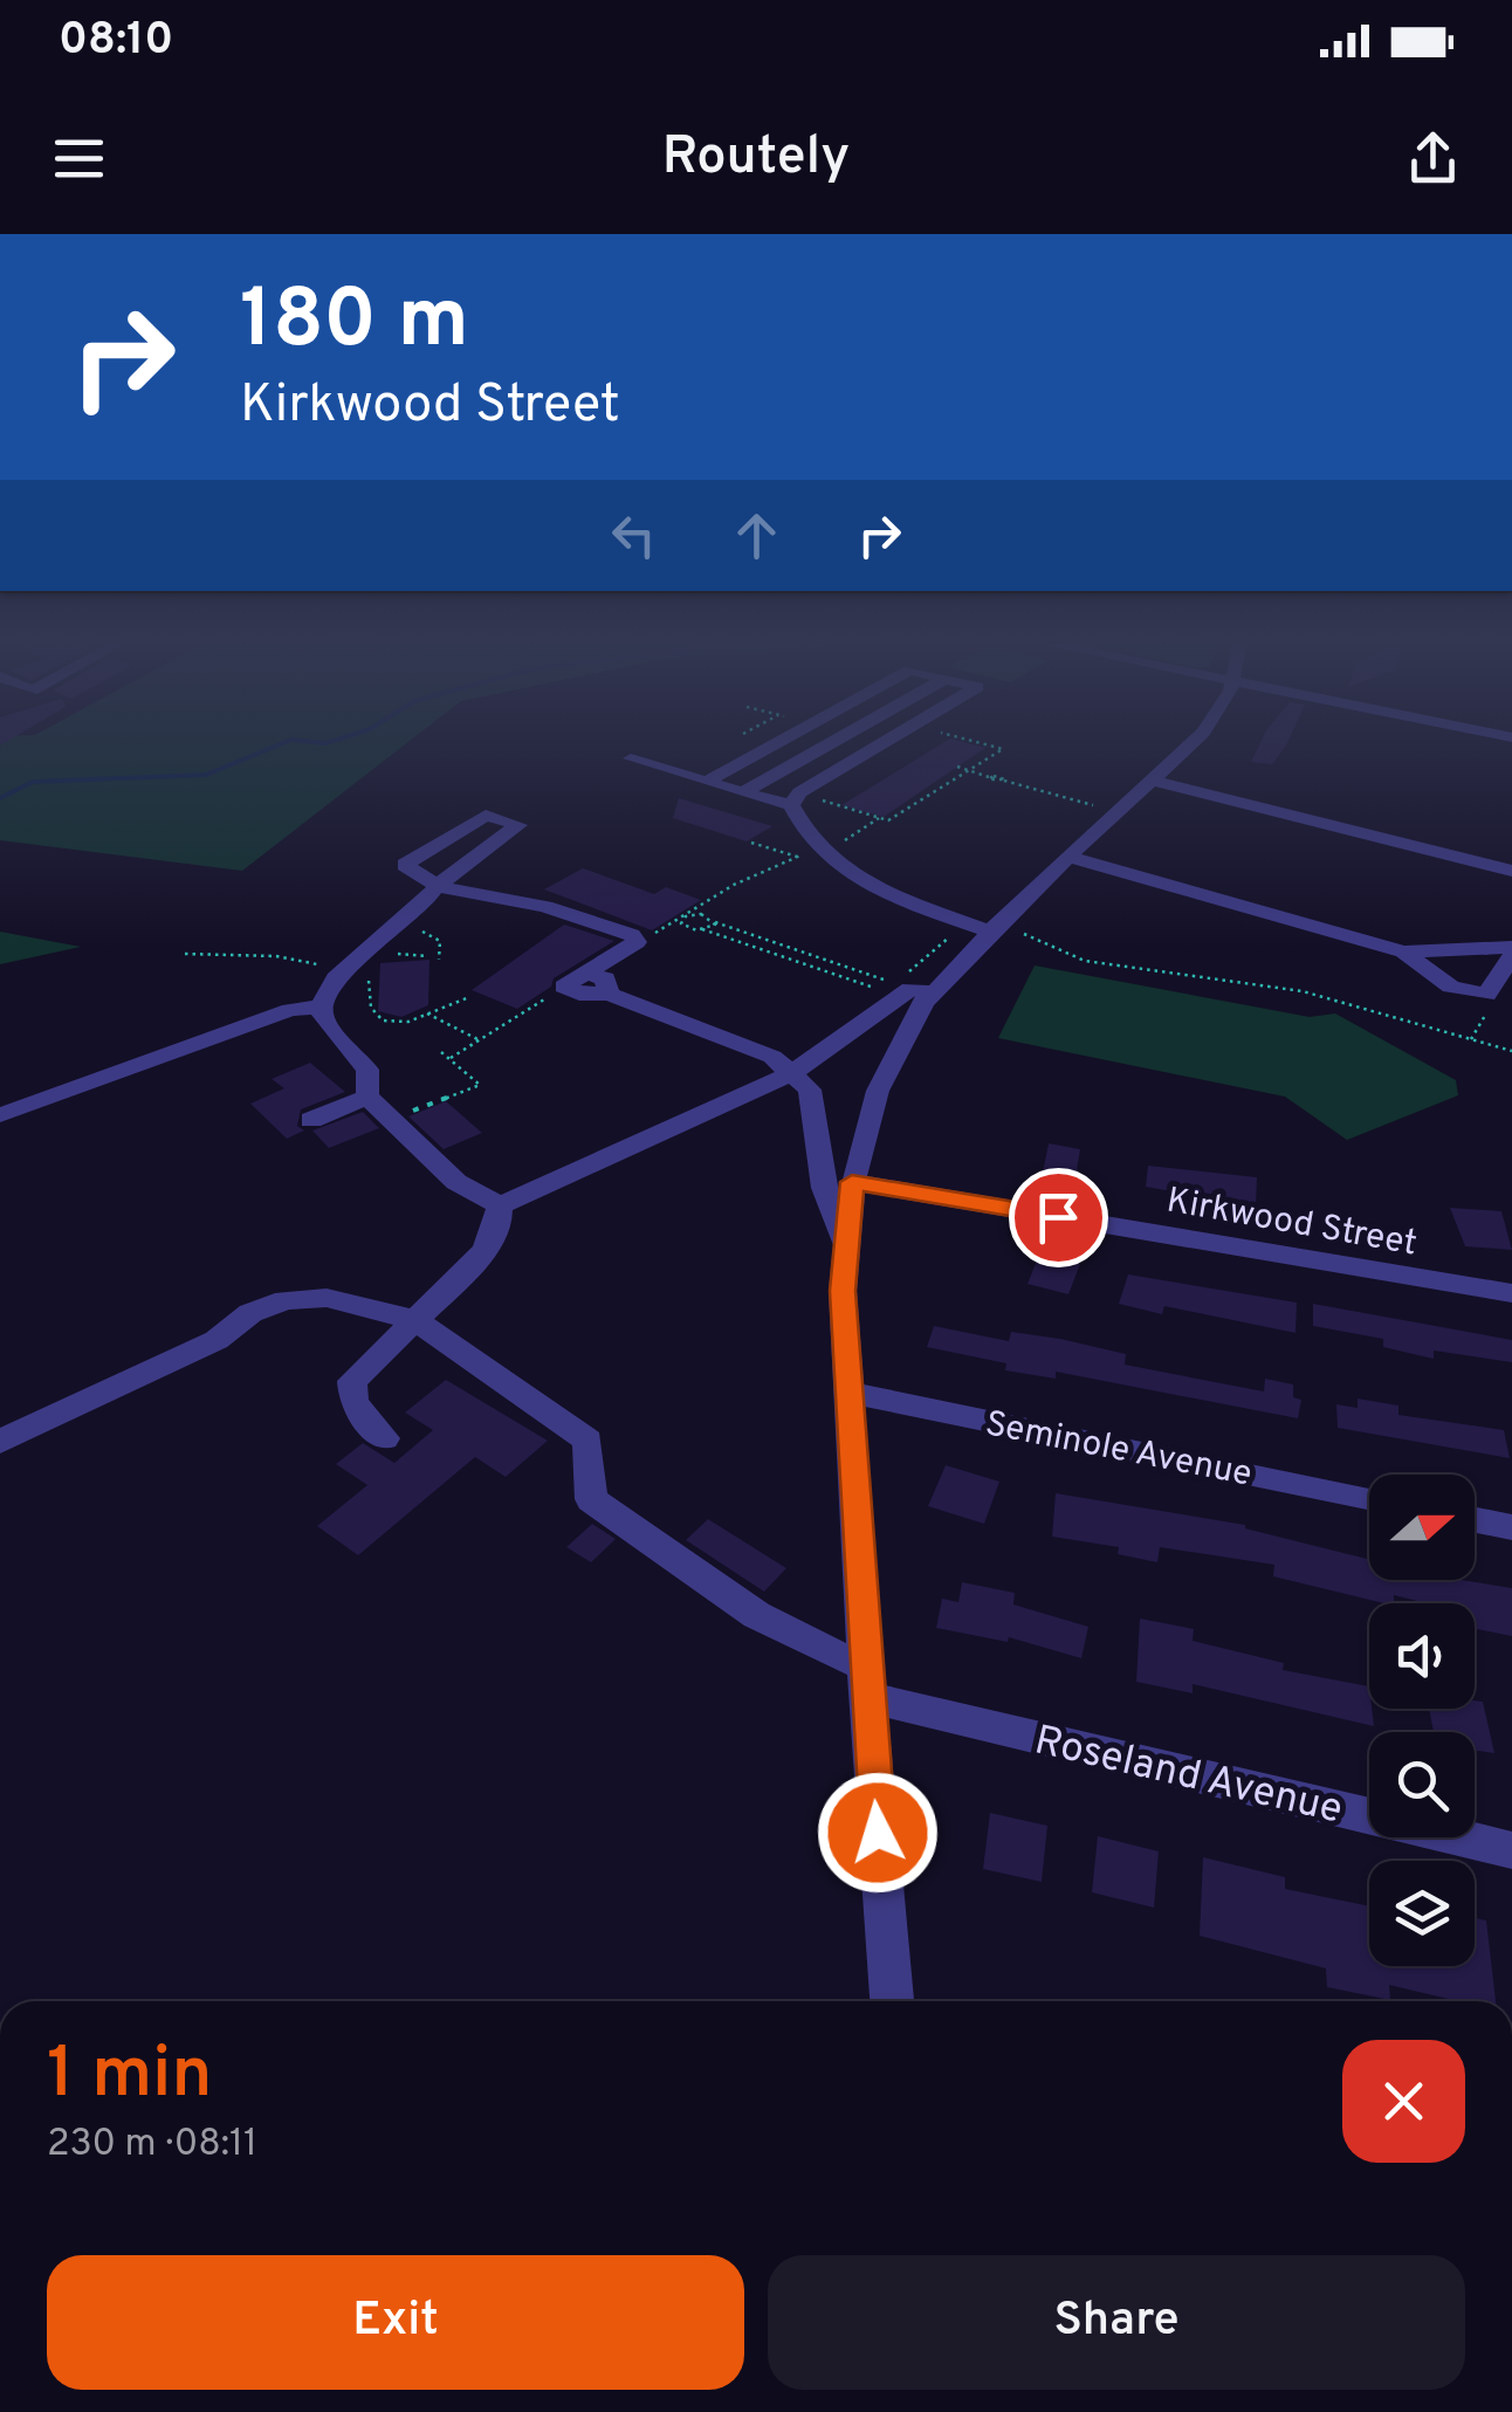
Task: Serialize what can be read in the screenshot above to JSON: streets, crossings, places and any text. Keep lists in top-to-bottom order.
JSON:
{
  "streets": {
    "street": ["Kirkwood Street", "Seminole Avenue", "Roseland Avenue"]
  },
  "north": "right",
  "page": {
    "status": "08:10",
    "header": "Routely",
    "turn": ["180 m", "Kirkwood Street"],
    "heading": ["1 min", "230 m · 08:11"],
    "buttons": ["Exit", "Share"]
  }
}
